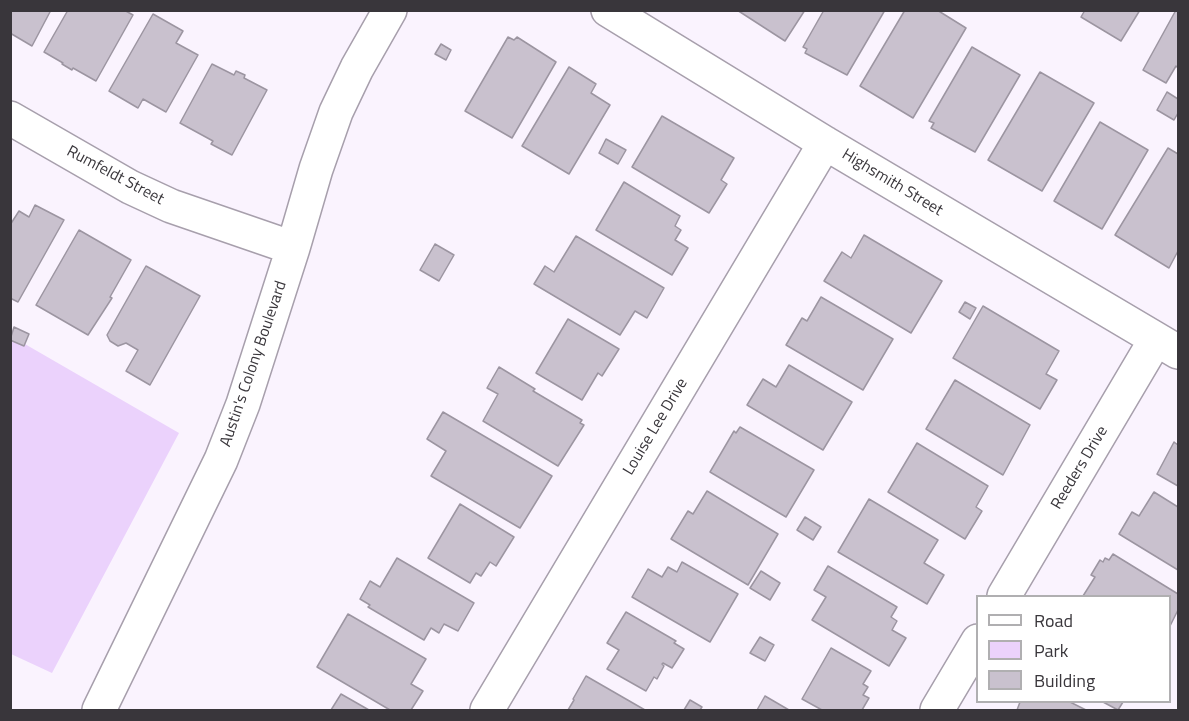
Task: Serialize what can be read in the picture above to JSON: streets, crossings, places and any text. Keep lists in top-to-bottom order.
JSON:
{
  "streets": {
    "street": [
      "Rumfeldt Street",
      "Highsmith Street",
      "Austin's Colony Boulevard",
      "Louise Lee Drive",
      "Reeders Drive"
    ]
  },
  "crossings": [
    ["Rumfeldt Street", "Austin's Colony Boulevard"],
    ["Highsmith Street", "Louise Lee Drive"],
    ["Highsmith Street", "Reeders Drive"]
  ],
  "legend": ["Road", "Park", "Building"]
}
